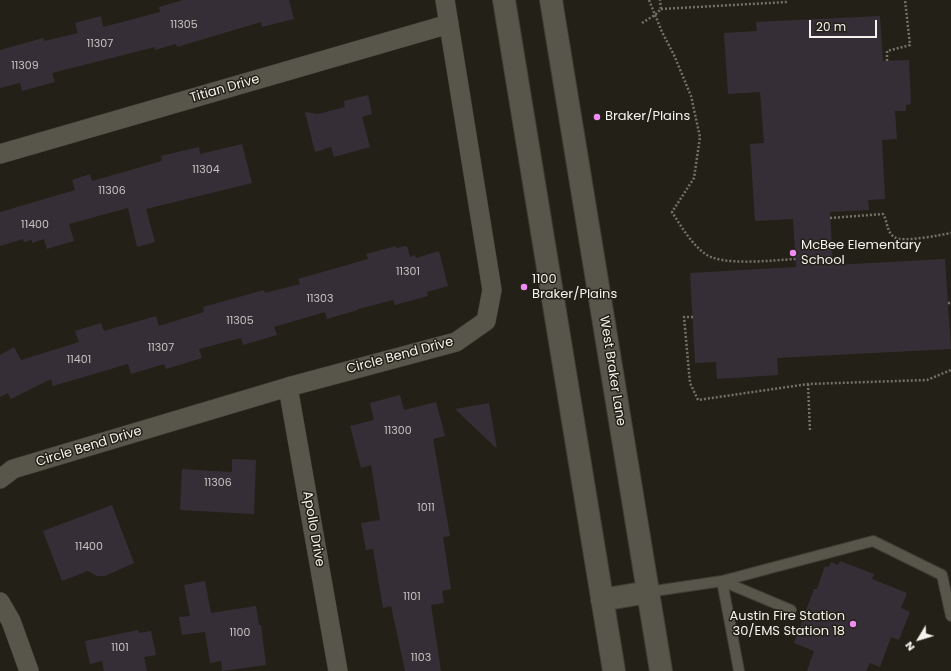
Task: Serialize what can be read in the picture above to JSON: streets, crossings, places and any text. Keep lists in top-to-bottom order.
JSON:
{
  "streets": {
    "main road": ["West Braker Lane"],
    "street": ["Titian Drive", "Circle Bend Drive", "Apollo Drive"]
  },
  "crossings": [
    ["Titian Drive", "Circle Bend Drive"],
    ["Circle Bend Drive", "Apollo Drive"]
  ],
  "places": [
    "Braker/Plains",
    "McBee Elementary School",
    "1100 Braker/Plains",
    "Austin Fire Station 30/EMS Station 18"
  ],
  "house_numbers": [
    "11305",
    "11307",
    "11309",
    "11304",
    "11306",
    "11400",
    "11301",
    "11303",
    "11305",
    "11307",
    "11401",
    "11300",
    "11306",
    "1011",
    "11400",
    "1101",
    "1100",
    "1101",
    "1103"
  ],
  "scale_bar": "20 m",
  "north": "bottom left"
}
